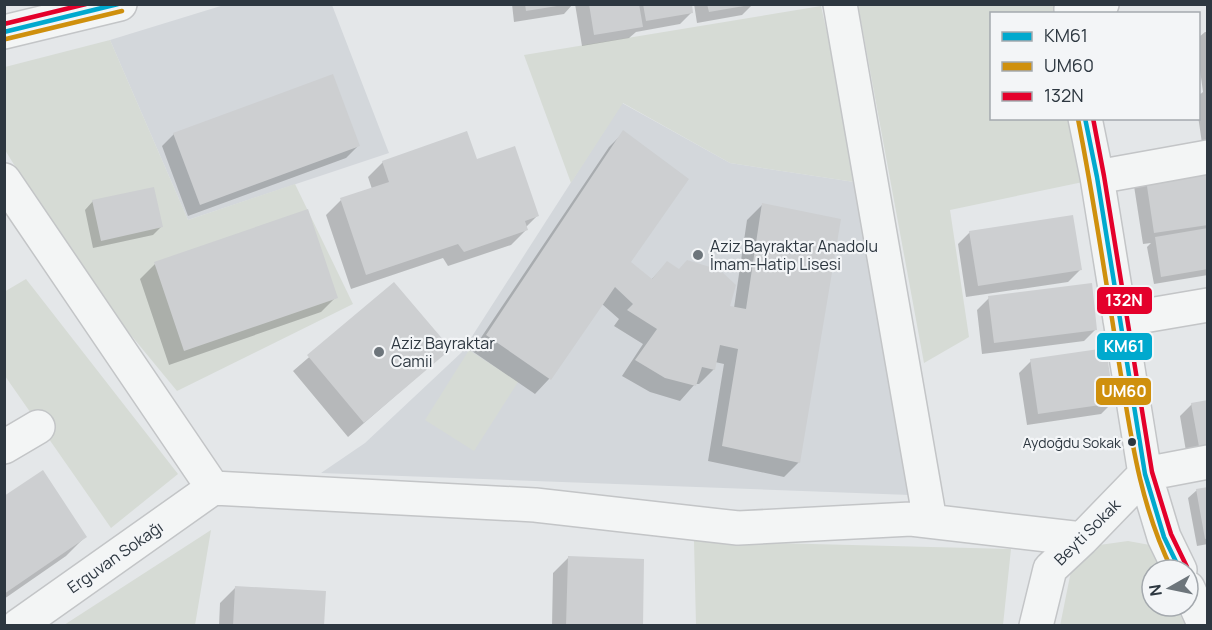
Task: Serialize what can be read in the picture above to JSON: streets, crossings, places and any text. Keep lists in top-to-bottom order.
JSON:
{
  "streets": {
    "street": ["Beyti Sokak", "Erguvan Sokağı"]
  },
  "places": ["Aziz Bayraktar Anadolu İmam-Hatip Lisesi", "Aziz Bayraktar Camii", "Aydoğdu Sokak"],
  "lines": ["transit line KM61", "transit line 132N", "transit line UM60"],
  "legend": ["KM61", "UM60", "132N"],
  "north": "left"
}
